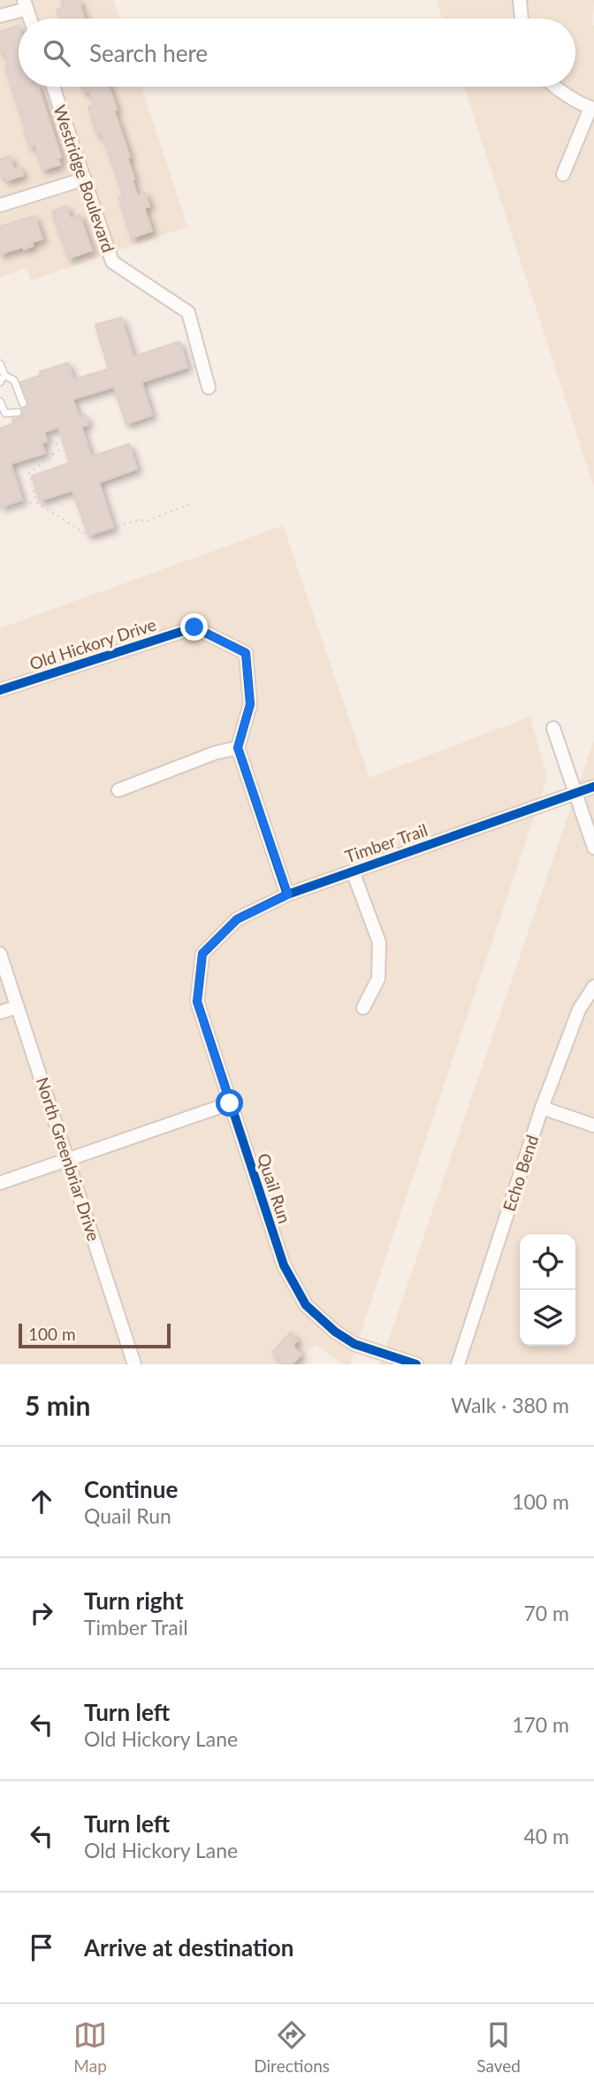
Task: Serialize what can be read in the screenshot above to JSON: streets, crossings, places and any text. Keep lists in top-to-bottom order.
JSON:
{
  "streets": {
    "street": [
      "Westridge Boulevard",
      "Old Hickory Drive",
      "Timber Trail",
      "North Greenbriar Drive",
      "Echo Bend",
      "Quail Run"
    ]
  },
  "crossings": [
    ["Timber Trail", "Quail Run"]
  ],
  "scale_bar": "100 m",
  "page": {
    "search": "Search here",
    "scale": "100 m",
    "heading": ["5 min", "Walk · 380 m"],
    "list": [
      ["Continue", "Quail Run", "100 m"],
      ["Turn right", "Timber Trail", "70 m"],
      ["Turn left", "Old Hickory Lane", "170 m"],
      ["Turn left", "Old Hickory Lane", "40 m"],
      "Arrive at destination"
    ],
    "nav": ["Map", "Directions", "Saved"]
  }
}
